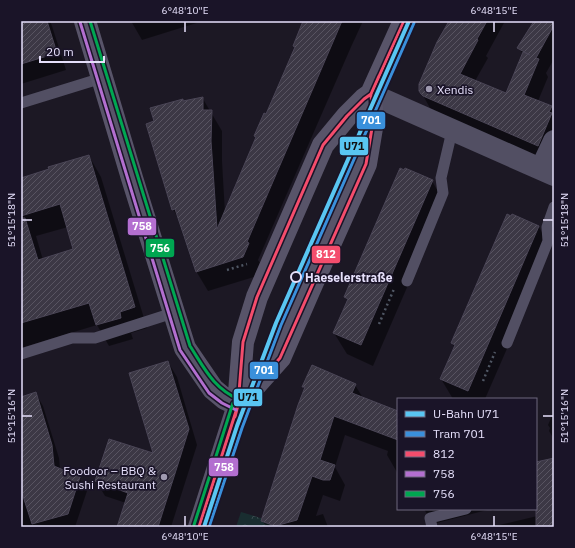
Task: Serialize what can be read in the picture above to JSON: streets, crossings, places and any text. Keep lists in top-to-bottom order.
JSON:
{
  "places": ["Xendis", "Haeselerstraße", "Foodoor – BBQ & Sushi Restaurant"],
  "lines": [
    "metro line U71",
    "transit line 812",
    "transit line 756",
    "transit line 758",
    "tram line 701"
  ],
  "legend": [
    "U-Bahn U71",
    "Tram 701",
    "812",
    "758",
    "756"
  ],
  "scale_bar": "20 m",
  "coordinates": [
    "6°48'10\"E",
    "6°48'15\"E",
    "51°15'18\"N",
    "51°15'16\"N"
  ]
}
